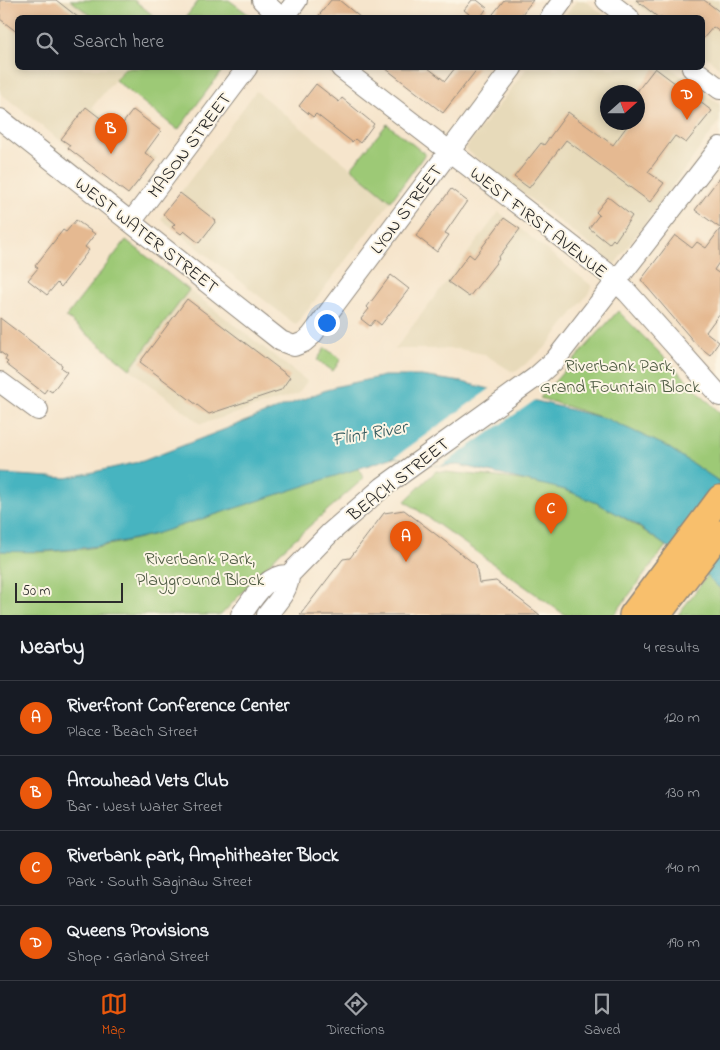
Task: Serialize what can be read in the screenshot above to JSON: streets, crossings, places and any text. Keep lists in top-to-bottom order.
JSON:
{
  "streets": {
    "street": [
      "MASON STREET",
      "LYON STREET",
      "WEST FIRST AVENUE",
      "WEST WATER STREET",
      "BEACH STREET"
    ]
  },
  "crossings": [
    ["MASON STREET", "WEST WATER STREET"],
    ["LYON STREET", "WEST FIRST AVENUE"],
    ["LYON STREET", "WEST WATER STREET"],
    ["WEST FIRST AVENUE", "BEACH STREET"]
  ],
  "water": ["Flint River"],
  "parks": ["Riverbank Park, Grand Fountain Block", "Riverbank Park, Playground Block"],
  "scale_bar": "50 m",
  "north": "right",
  "page": {
    "search": "Search here",
    "pins": [
      "D",
      "B",
      "C",
      "A"
    ],
    "scale": "50 m",
    "heading": ["Nearby", "4 results"],
    "list": [
      {
        "mark": "A",
        "name": "Riverfront Conference Center",
        "note": "Place · Beach Street",
        "value": "120 m"
      },
      {
        "mark": "B",
        "name": "Arrowhead Vets Club",
        "note": "Bar · West Water Street",
        "value": "130 m"
      },
      {
        "mark": "C",
        "name": "Riverbank park, Amphitheater Block",
        "note": "Park · South Saginaw Street",
        "value": "140 m"
      },
      {
        "mark": "D",
        "name": "Queens Provisions",
        "note": "Shop · Garland Street",
        "value": "190 m"
      }
    ],
    "nav": ["Map", "Directions", "Saved"]
  }
}
